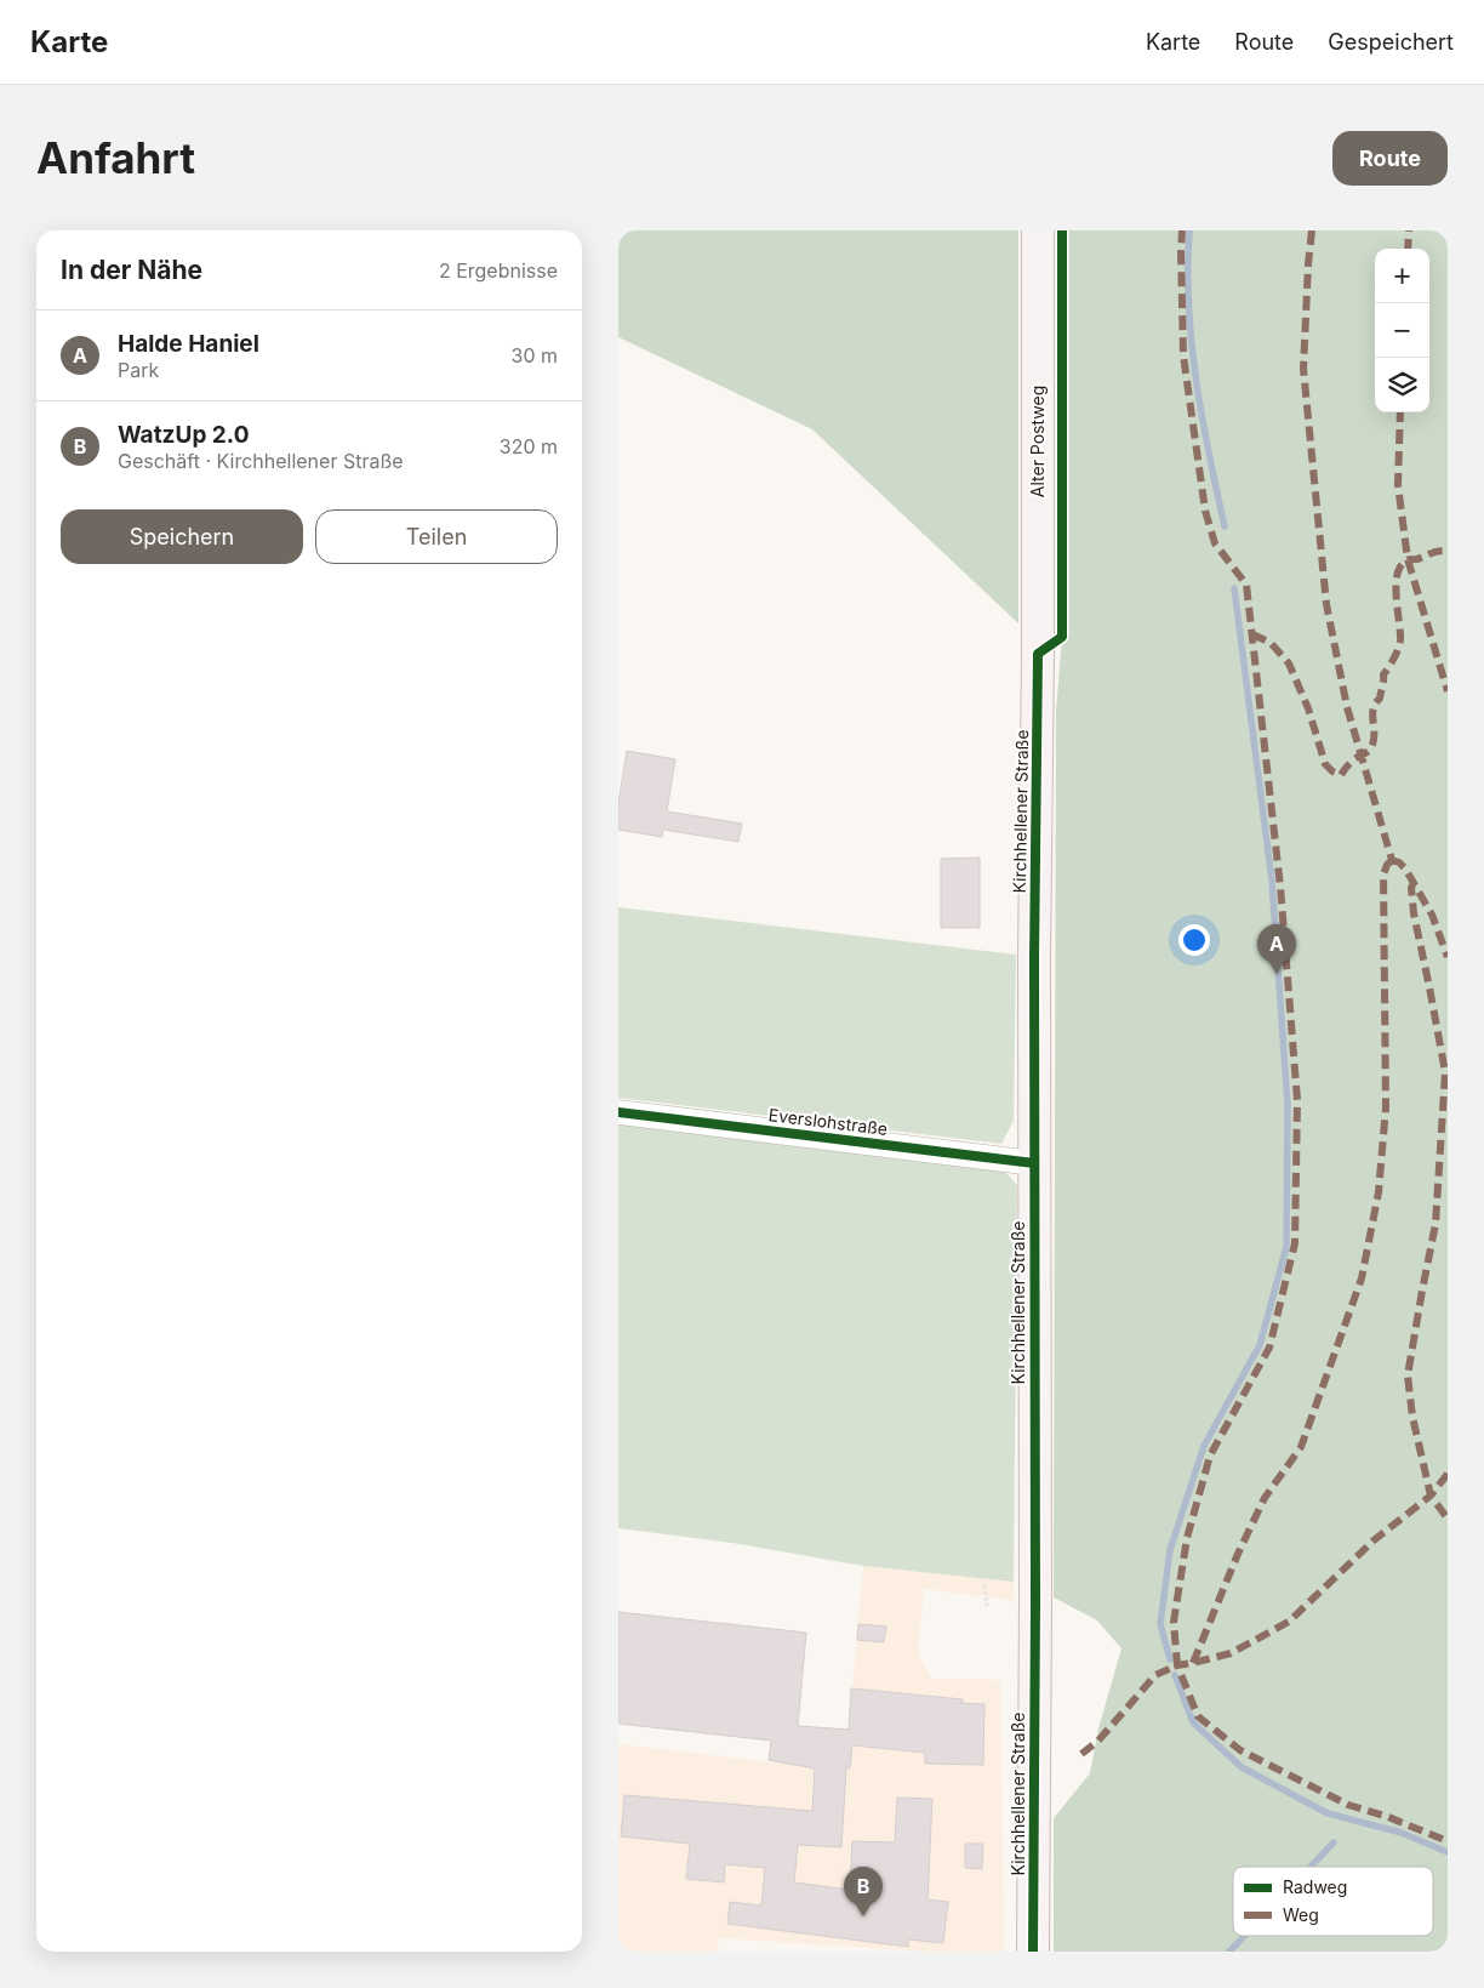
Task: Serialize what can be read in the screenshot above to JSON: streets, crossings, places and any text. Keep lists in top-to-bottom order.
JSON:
{
  "streets": {
    "main road": ["Alter Postweg", "Kirchhellener Straße"],
    "street": ["Everslohstraße"]
  },
  "crossings": [
    ["Alter Postweg", "Kirchhellener Straße"],
    ["Kirchhellener Straße", "Everslohstraße"]
  ],
  "legend": ["Radweg", "Weg"],
  "page": {
    "header": "Karte",
    "nav": ["Karte", "Route", "Gespeichert"],
    "buttons": [
      "Route",
      ["Speichern", "Teilen"]
    ],
    "title": "Anfahrt",
    "heading": ["In der Nähe", "2 Ergebnisse"],
    "map_buttons": ["+", "−"],
    "list": [
      {
        "mark": "A",
        "name": "Halde Haniel",
        "note": "Park",
        "value": "30 m"
      },
      {
        "mark": "B",
        "name": "WatzUp 2.0",
        "note": "Geschäft · Kirchhellener Straße",
        "value": "320 m"
      }
    ],
    "pins": ["A", "B"]
  }
}
